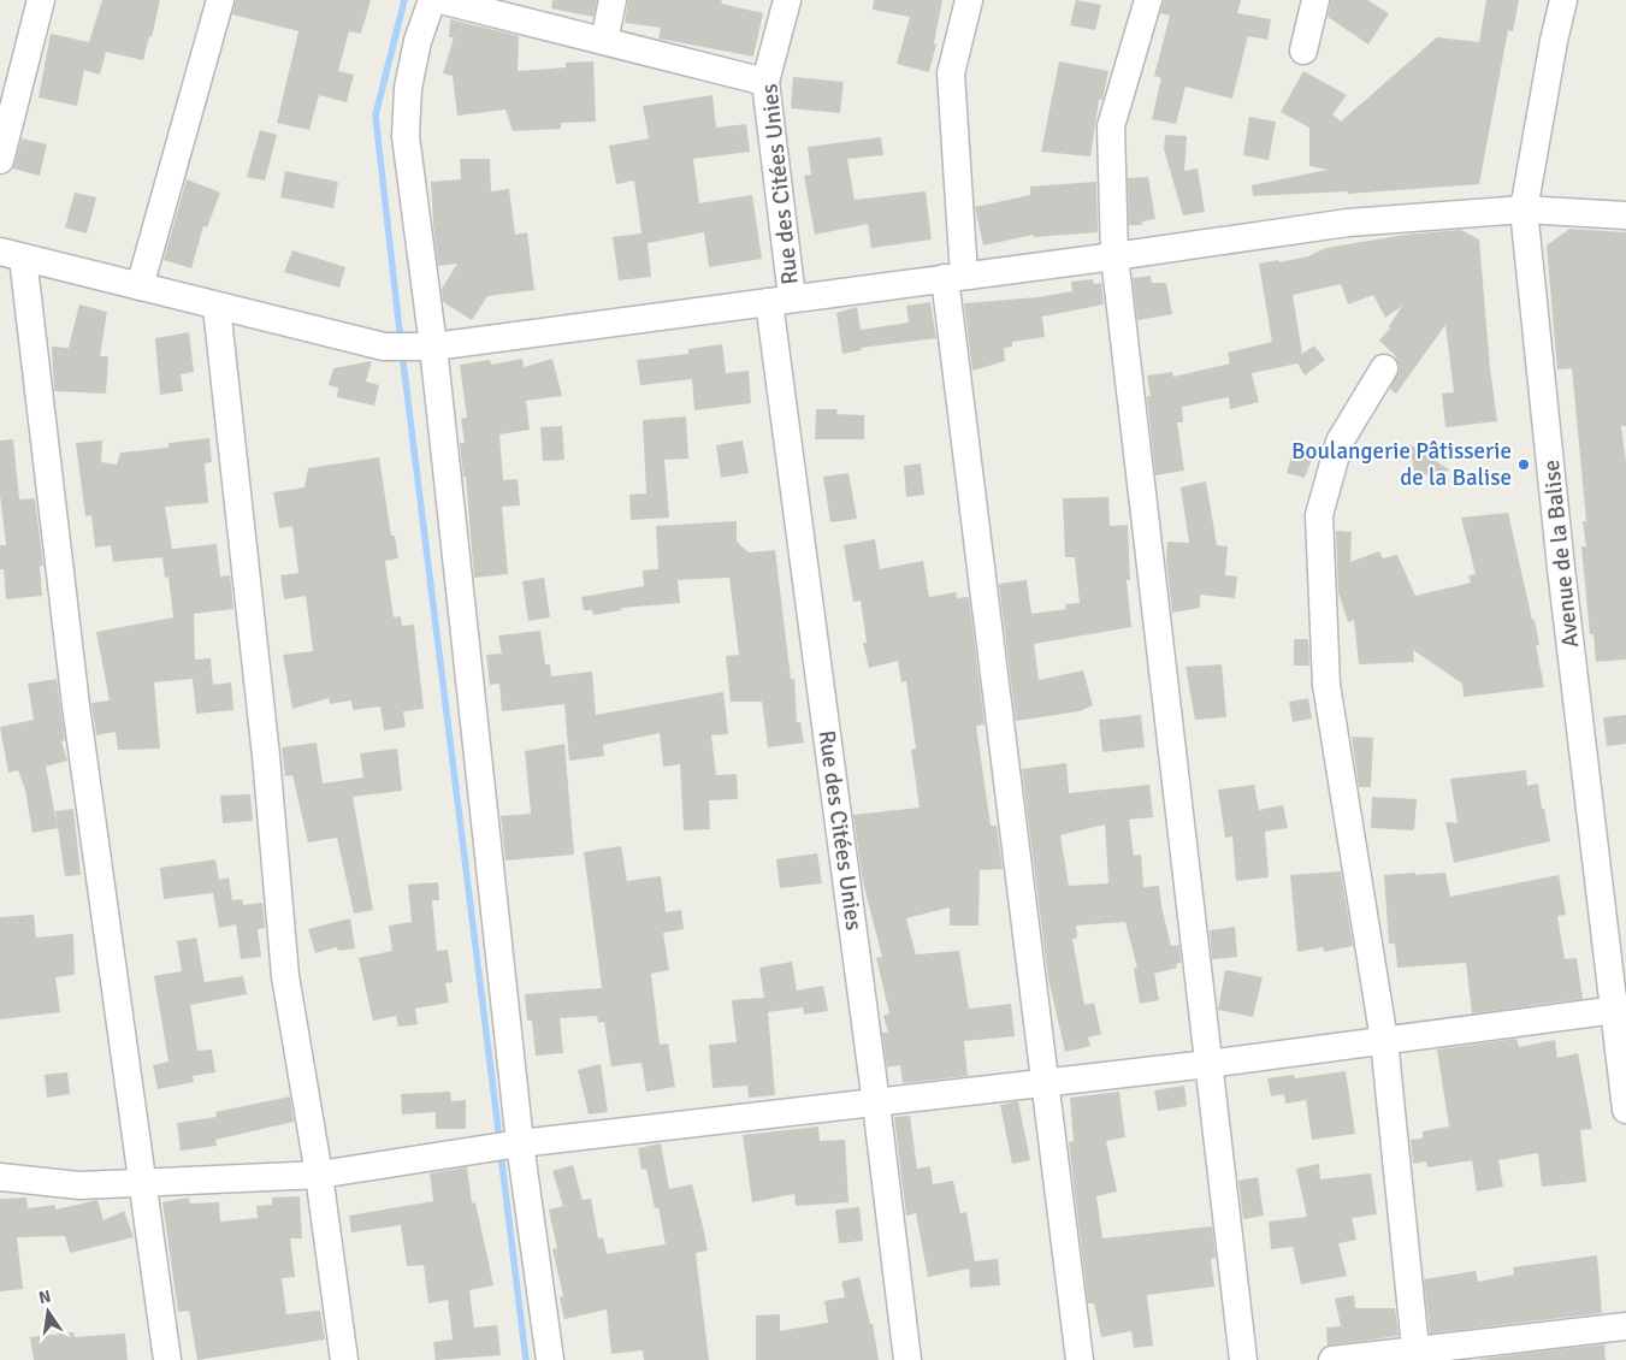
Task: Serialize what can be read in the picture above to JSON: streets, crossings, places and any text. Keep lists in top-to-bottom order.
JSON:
{
  "streets": {
    "street": ["Rue des Citées Unies", "Avenue de la Balise"]
  },
  "places": ["Boulangerie Pâtisserie de la Balise"],
  "north": "top"
}
